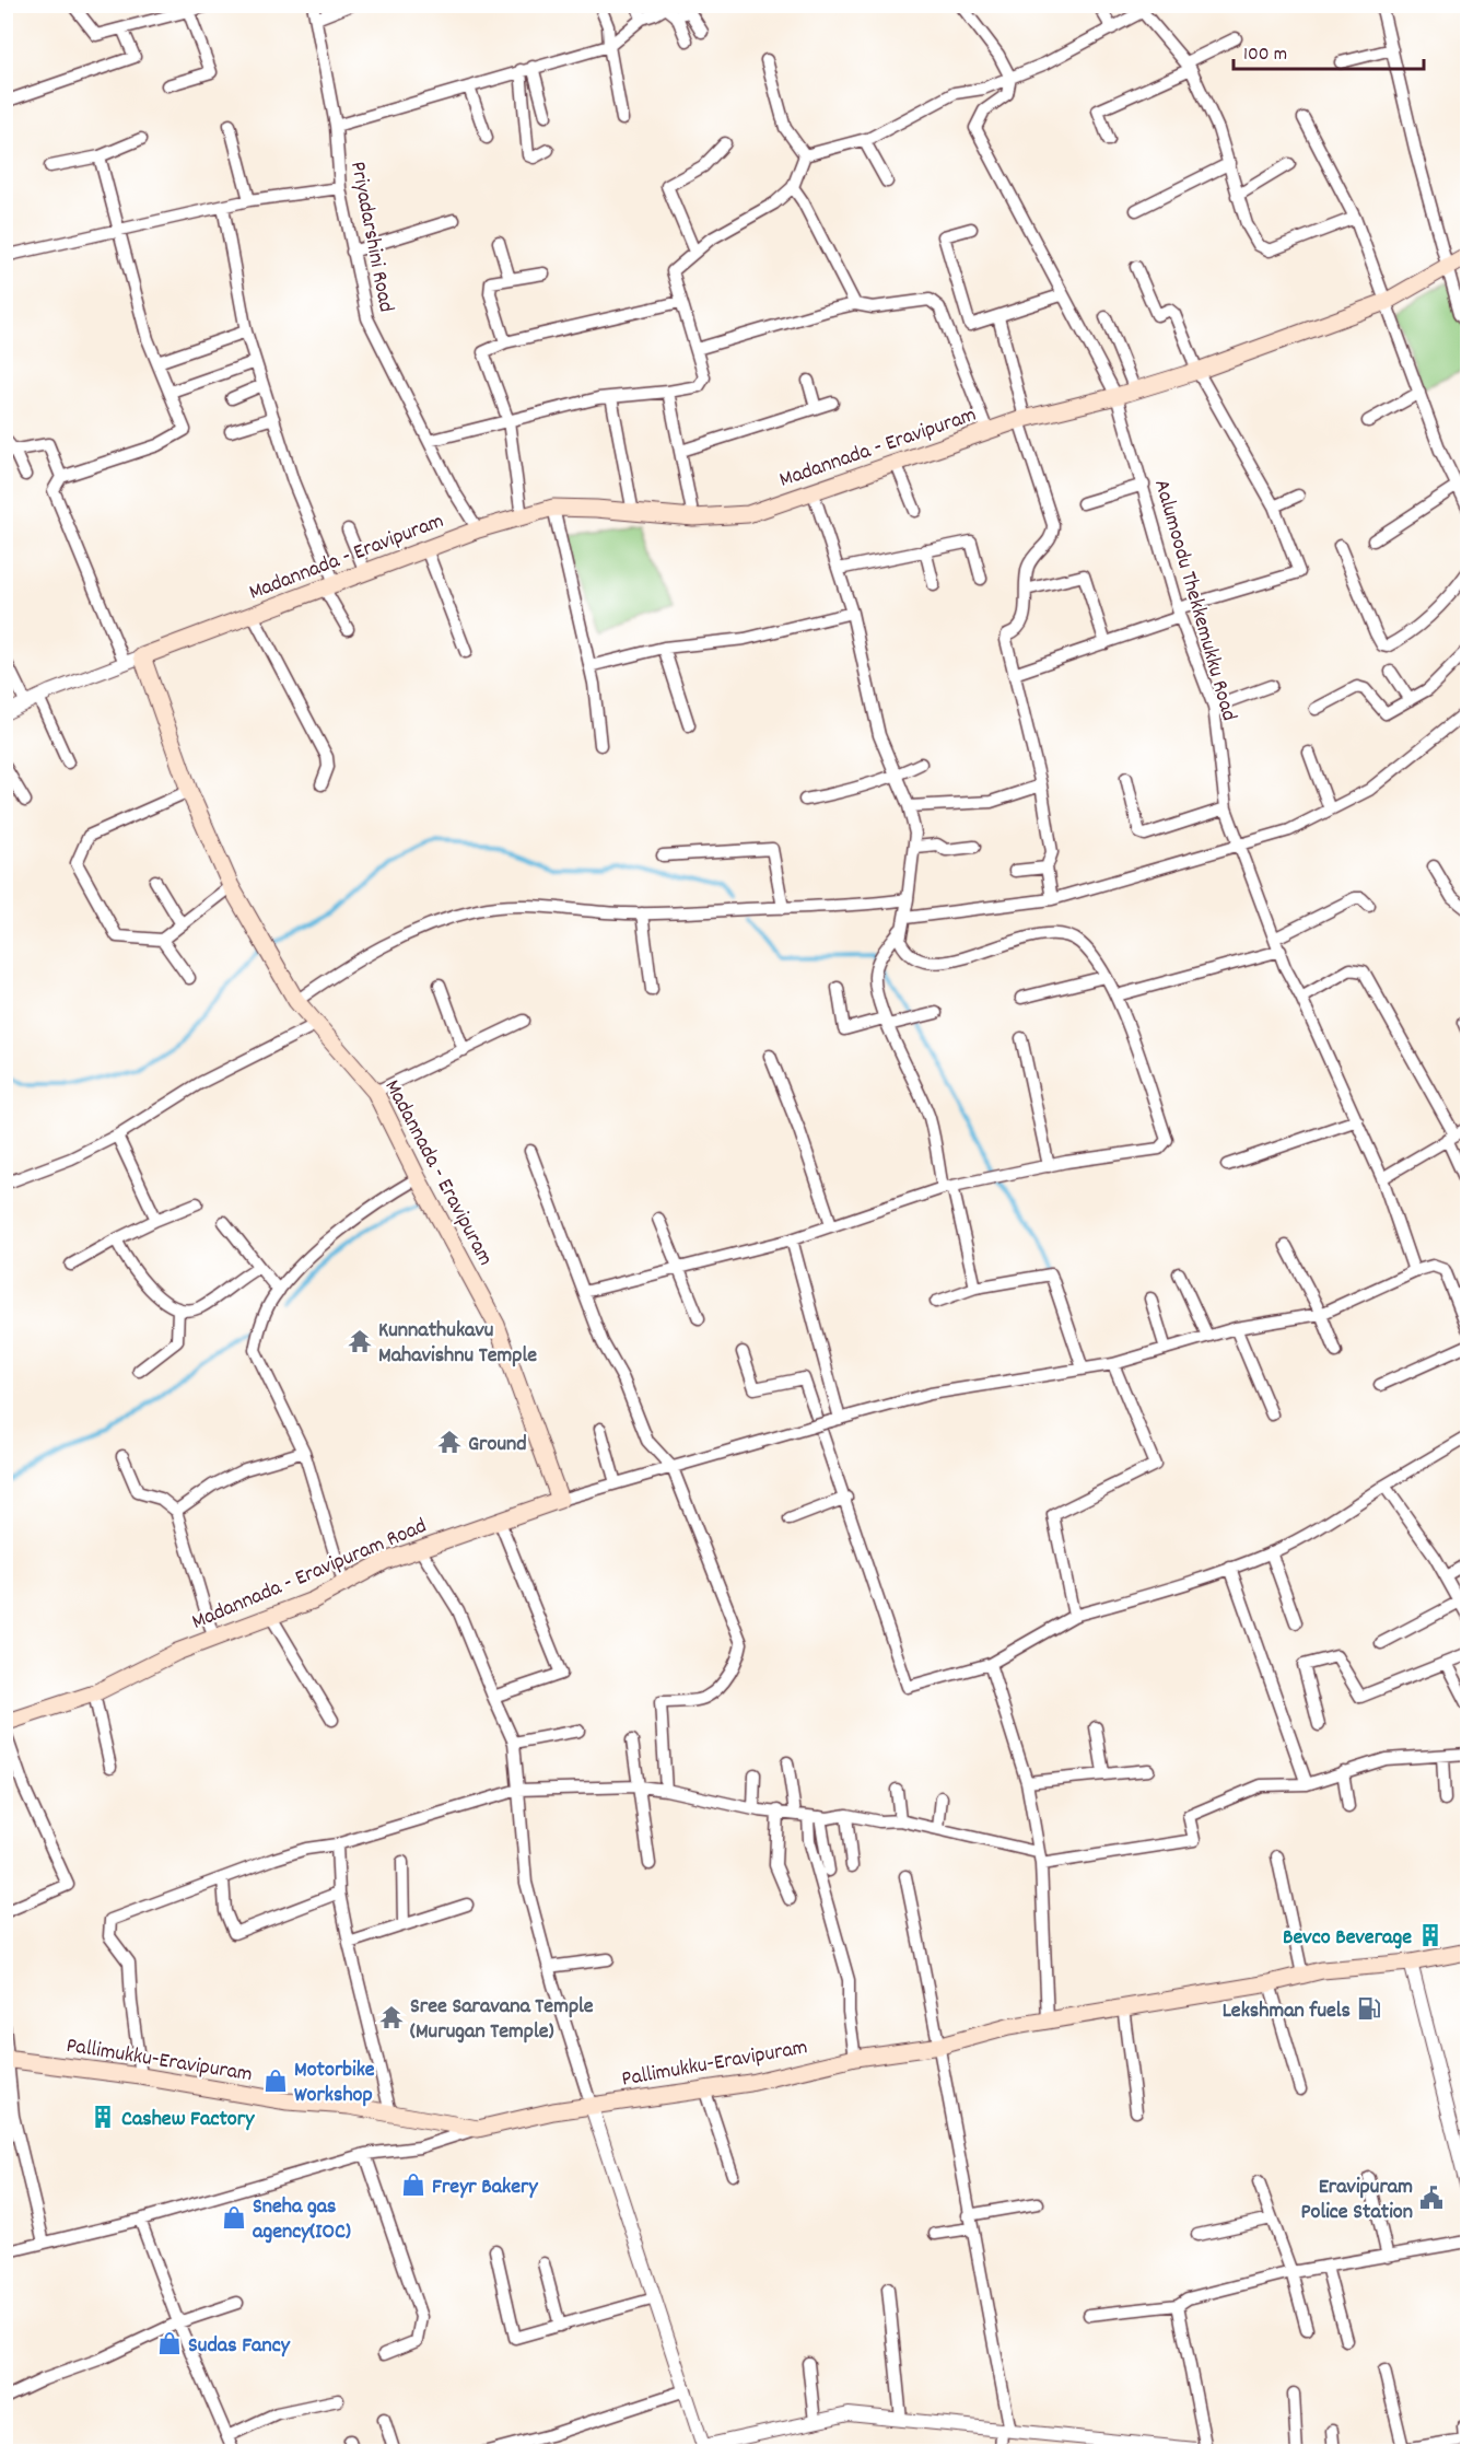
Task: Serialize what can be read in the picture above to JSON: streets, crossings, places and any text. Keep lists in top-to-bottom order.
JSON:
{
  "streets": {
    "main road": ["Madannada - Eravipuram", "Madannada - Eravipuram Road", "Pallimukku-Eravipuram"],
    "street": ["Priyadarshini Road", "Aalumoodu Thekkemukku Road"]
  },
  "crossings": [
    ["Priyadarshini Road", "Madannada - Eravipuram"],
    ["Madannada - Eravipuram", "Aalumoodu Thekkemukku Road"],
    ["Madannada - Eravipuram", "Madannada - Eravipuram Road"]
  ],
  "places": {
    "temple": ["Kunnathukavu Mahavishnu Temple", "Ground", "Sree Saravana Temple (Murugan Temple)"],
    "building": ["Bevco Beverage", "Cashew Factory"],
    "fuel station": ["Lekshman fuels"],
    "shop": [
      "Motorbike Workshop",
      "Freyr Bakery",
      "Sneha gas agency(IOC)",
      "Sudas Fancy"
    ],
    "public building": ["Eravipuram Police Station"]
  },
  "scale_bar": "100 m"
}
